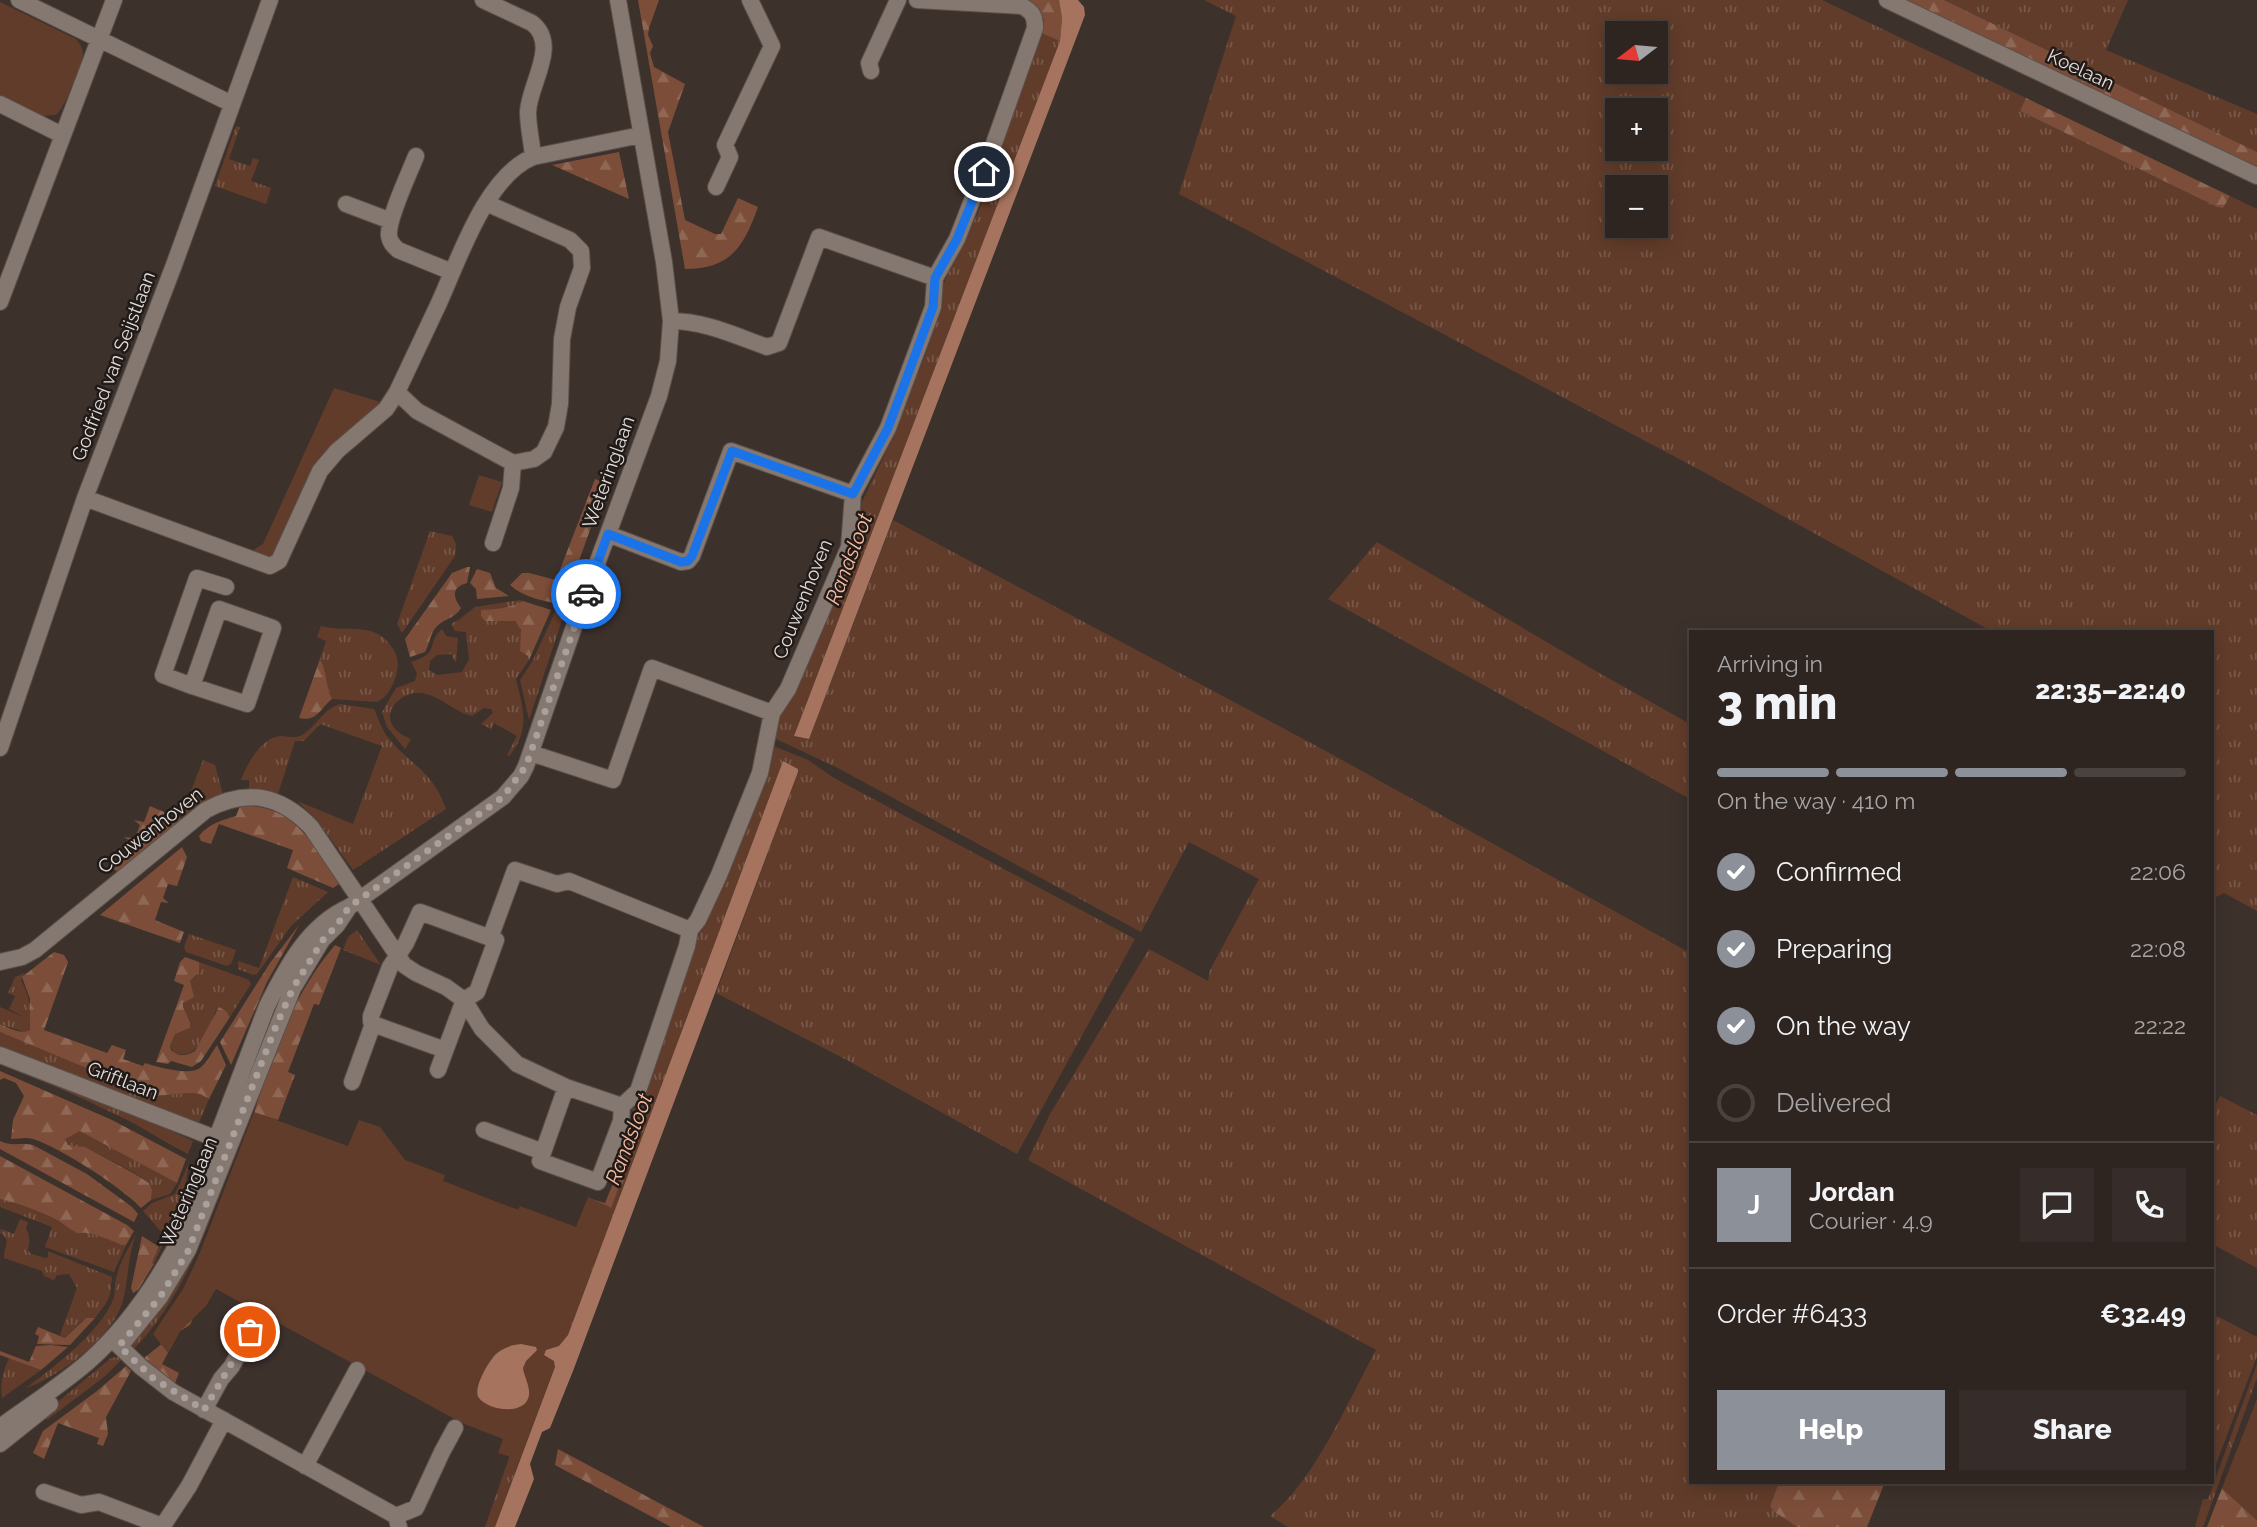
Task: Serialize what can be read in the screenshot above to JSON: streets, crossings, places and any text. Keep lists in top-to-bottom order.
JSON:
{
  "streets": {
    "street": [
      "Koelaan",
      "Godfried van Seijstlaan",
      "Weteringlaan",
      "Couwenhoven",
      "Griftlaan"
    ]
  },
  "crossings": [
    ["Weteringlaan", "Couwenhoven"],
    ["Weteringlaan", "Griftlaan"]
  ],
  "water": ["Randsloot"],
  "north": "left",
  "page": {
    "map_buttons": ["+", "−"],
    "heading": ["3 min", "Arriving in", "22:35–22:40"],
    "panel": [
      "Jordan",
      "Courier · 4.9",
      "Order #6433",
      "€32.49"
    ],
    "bar": "On the way · 410 m",
    "list": [
      ["Confirmed", "22:06"],
      ["Preparing", "22:08"],
      ["On the way", "22:22"],
      "Delivered"
    ],
    "round": "J",
    "buttons": ["Help", "Share"]
  }
}
